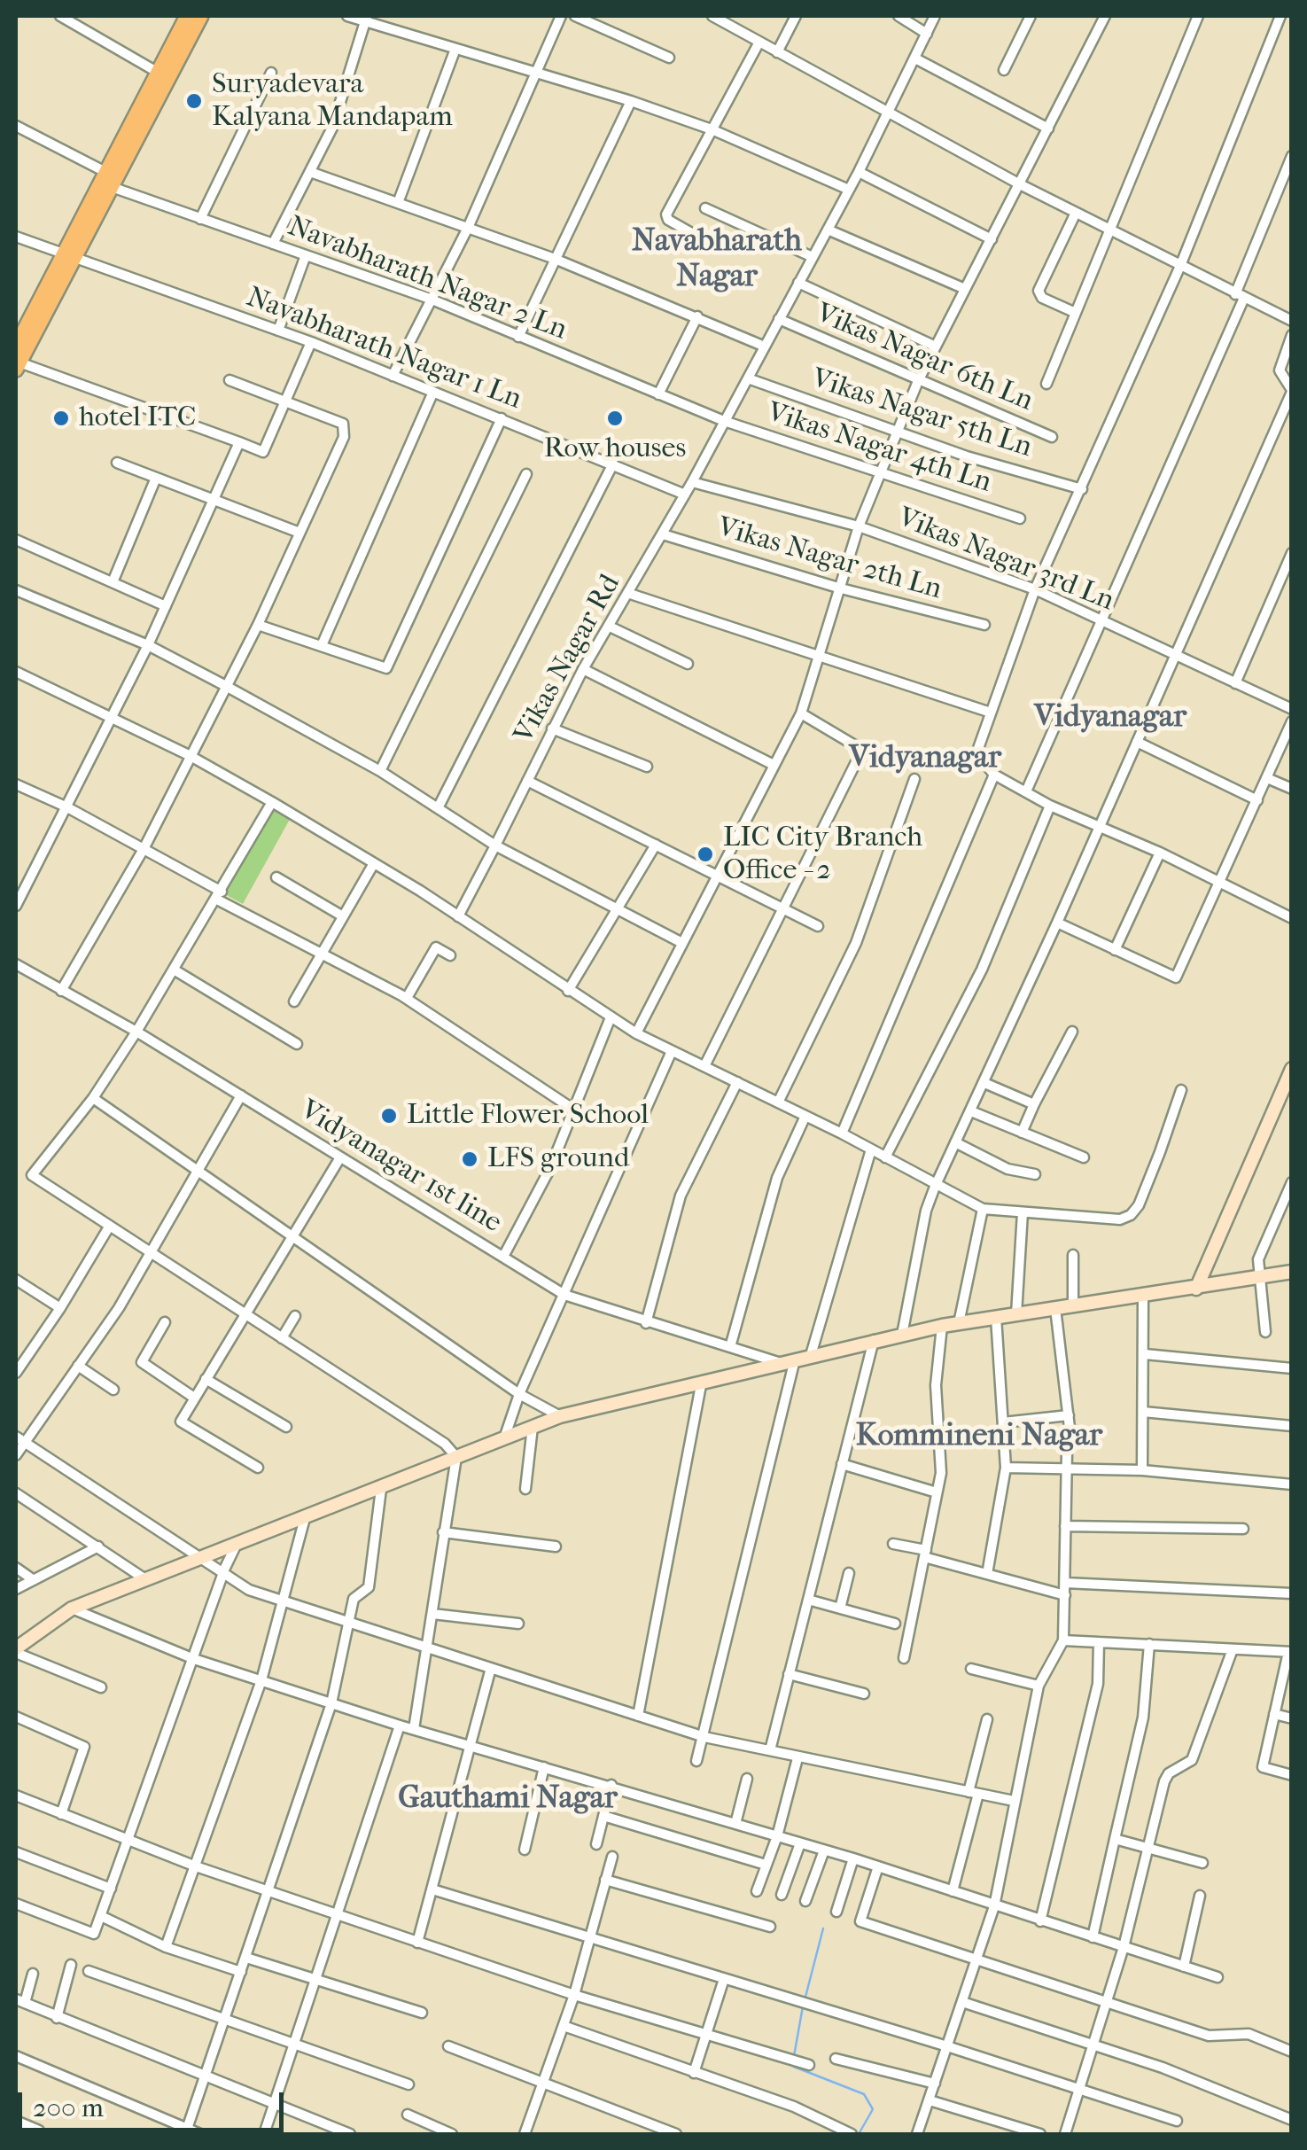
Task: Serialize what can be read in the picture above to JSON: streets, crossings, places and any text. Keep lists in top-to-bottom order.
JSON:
{
  "streets": {
    "street": [
      "Navabharath Nagar 2 Ln",
      "Navabharath Nagar 1 Ln",
      "Vikas Nagar 6th Ln",
      "Vikas Nagar 5th Ln",
      "Vikas Nagar 4th Ln",
      "Vikas Nagar 2th Ln",
      "Vikas Nagar 3rd Ln",
      "Vikas Nagar Rd",
      "Vidyanagar 1st line"
    ]
  },
  "crossings": [
    ["Navabharath Nagar 2 Ln", "Vikas Nagar 4th Ln"],
    ["Navabharath Nagar 2 Ln", "Vikas Nagar Rd"],
    ["Navabharath Nagar 1 Ln", "Vikas Nagar Rd"],
    ["Vikas Nagar 6th Ln", "Vikas Nagar Rd"],
    ["Vikas Nagar 5th Ln", "Vikas Nagar Rd"],
    ["Vikas Nagar 4th Ln", "Vikas Nagar Rd"],
    ["Vikas Nagar 2th Ln", "Vikas Nagar Rd"],
    ["Vikas Nagar 3rd Ln", "Vikas Nagar Rd"]
  ],
  "districts": [
    "Navabharath Nagar",
    "Vidyanagar",
    "Vidyanagar",
    "Kommineni Nagar",
    "Gauthami Nagar"
  ],
  "places": [
    "Suryadevara Kalyana Mandapam",
    "hotel ITC",
    "Row houses",
    "LIC City Branch Office - 2",
    "Little Flower School",
    "LFS ground"
  ],
  "scale_bar": "200 m"
}
